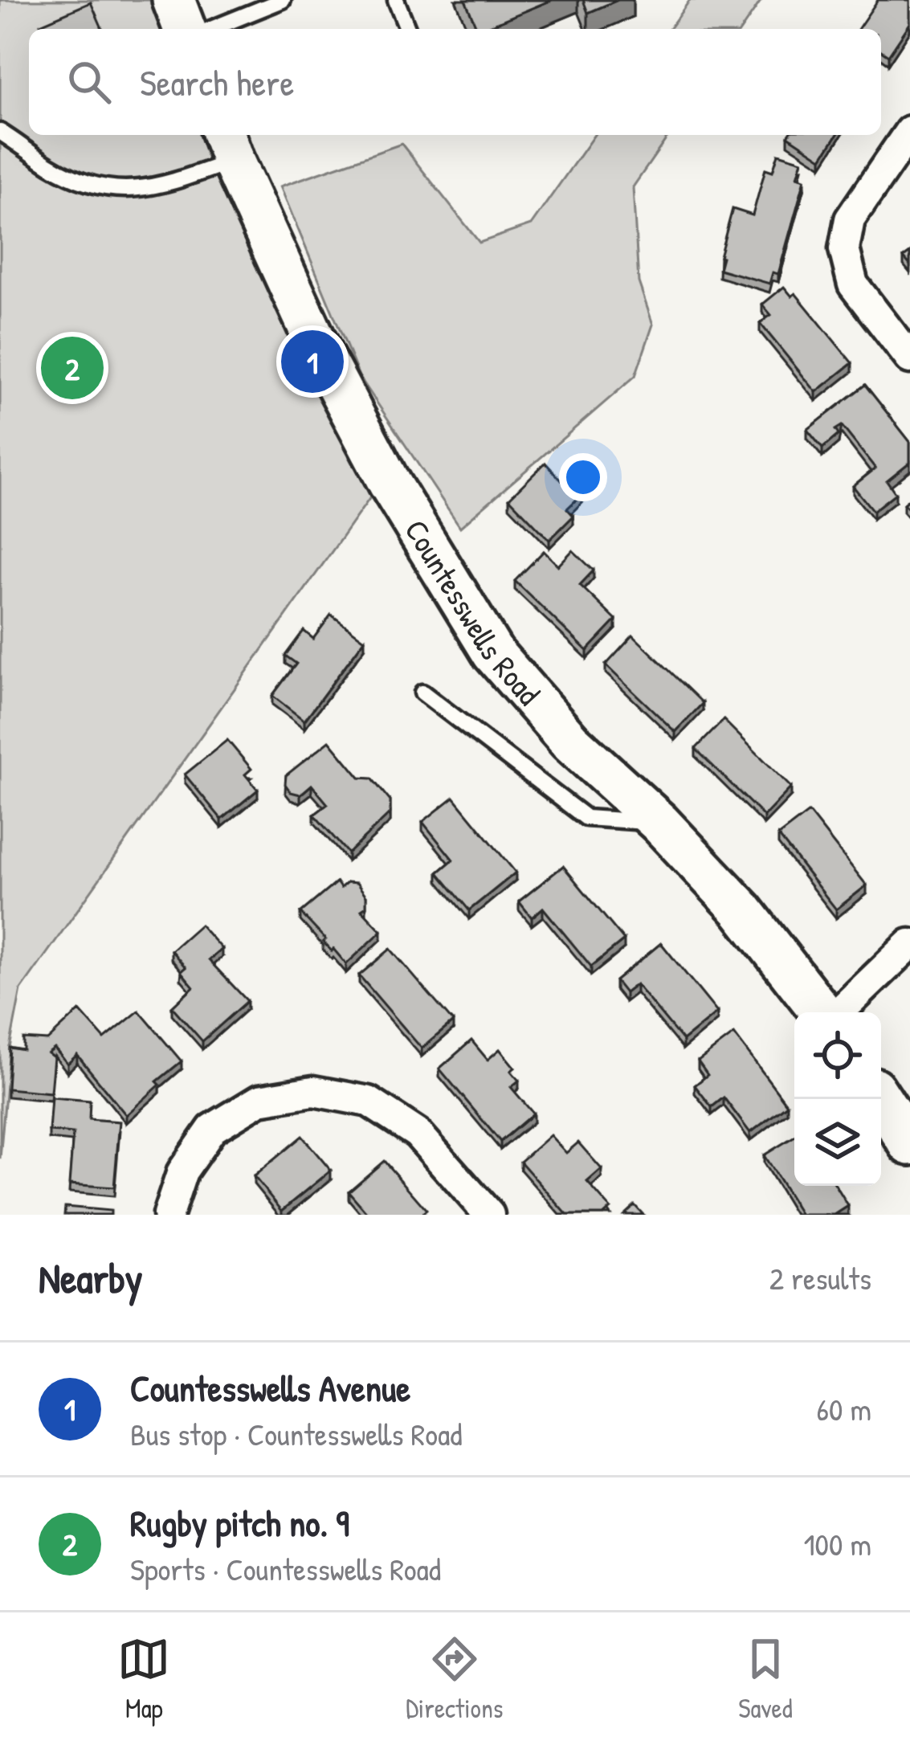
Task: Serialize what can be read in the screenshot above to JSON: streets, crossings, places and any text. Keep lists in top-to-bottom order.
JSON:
{
  "streets": {
    "street": ["Countesswells Road"]
  },
  "page": {
    "search": "Search here",
    "pins": ["1", "2"],
    "heading": ["Nearby", "2 results"],
    "list": [
      {
        "mark": "1",
        "name": "Countesswells Avenue",
        "note": "Bus stop · Countesswells Road",
        "value": "60 m"
      },
      {
        "mark": "2",
        "name": "Rugby pitch no. 9",
        "note": "Sports · Countesswells Road",
        "value": "100 m"
      }
    ],
    "nav": ["Map", "Directions", "Saved"]
  }
}
